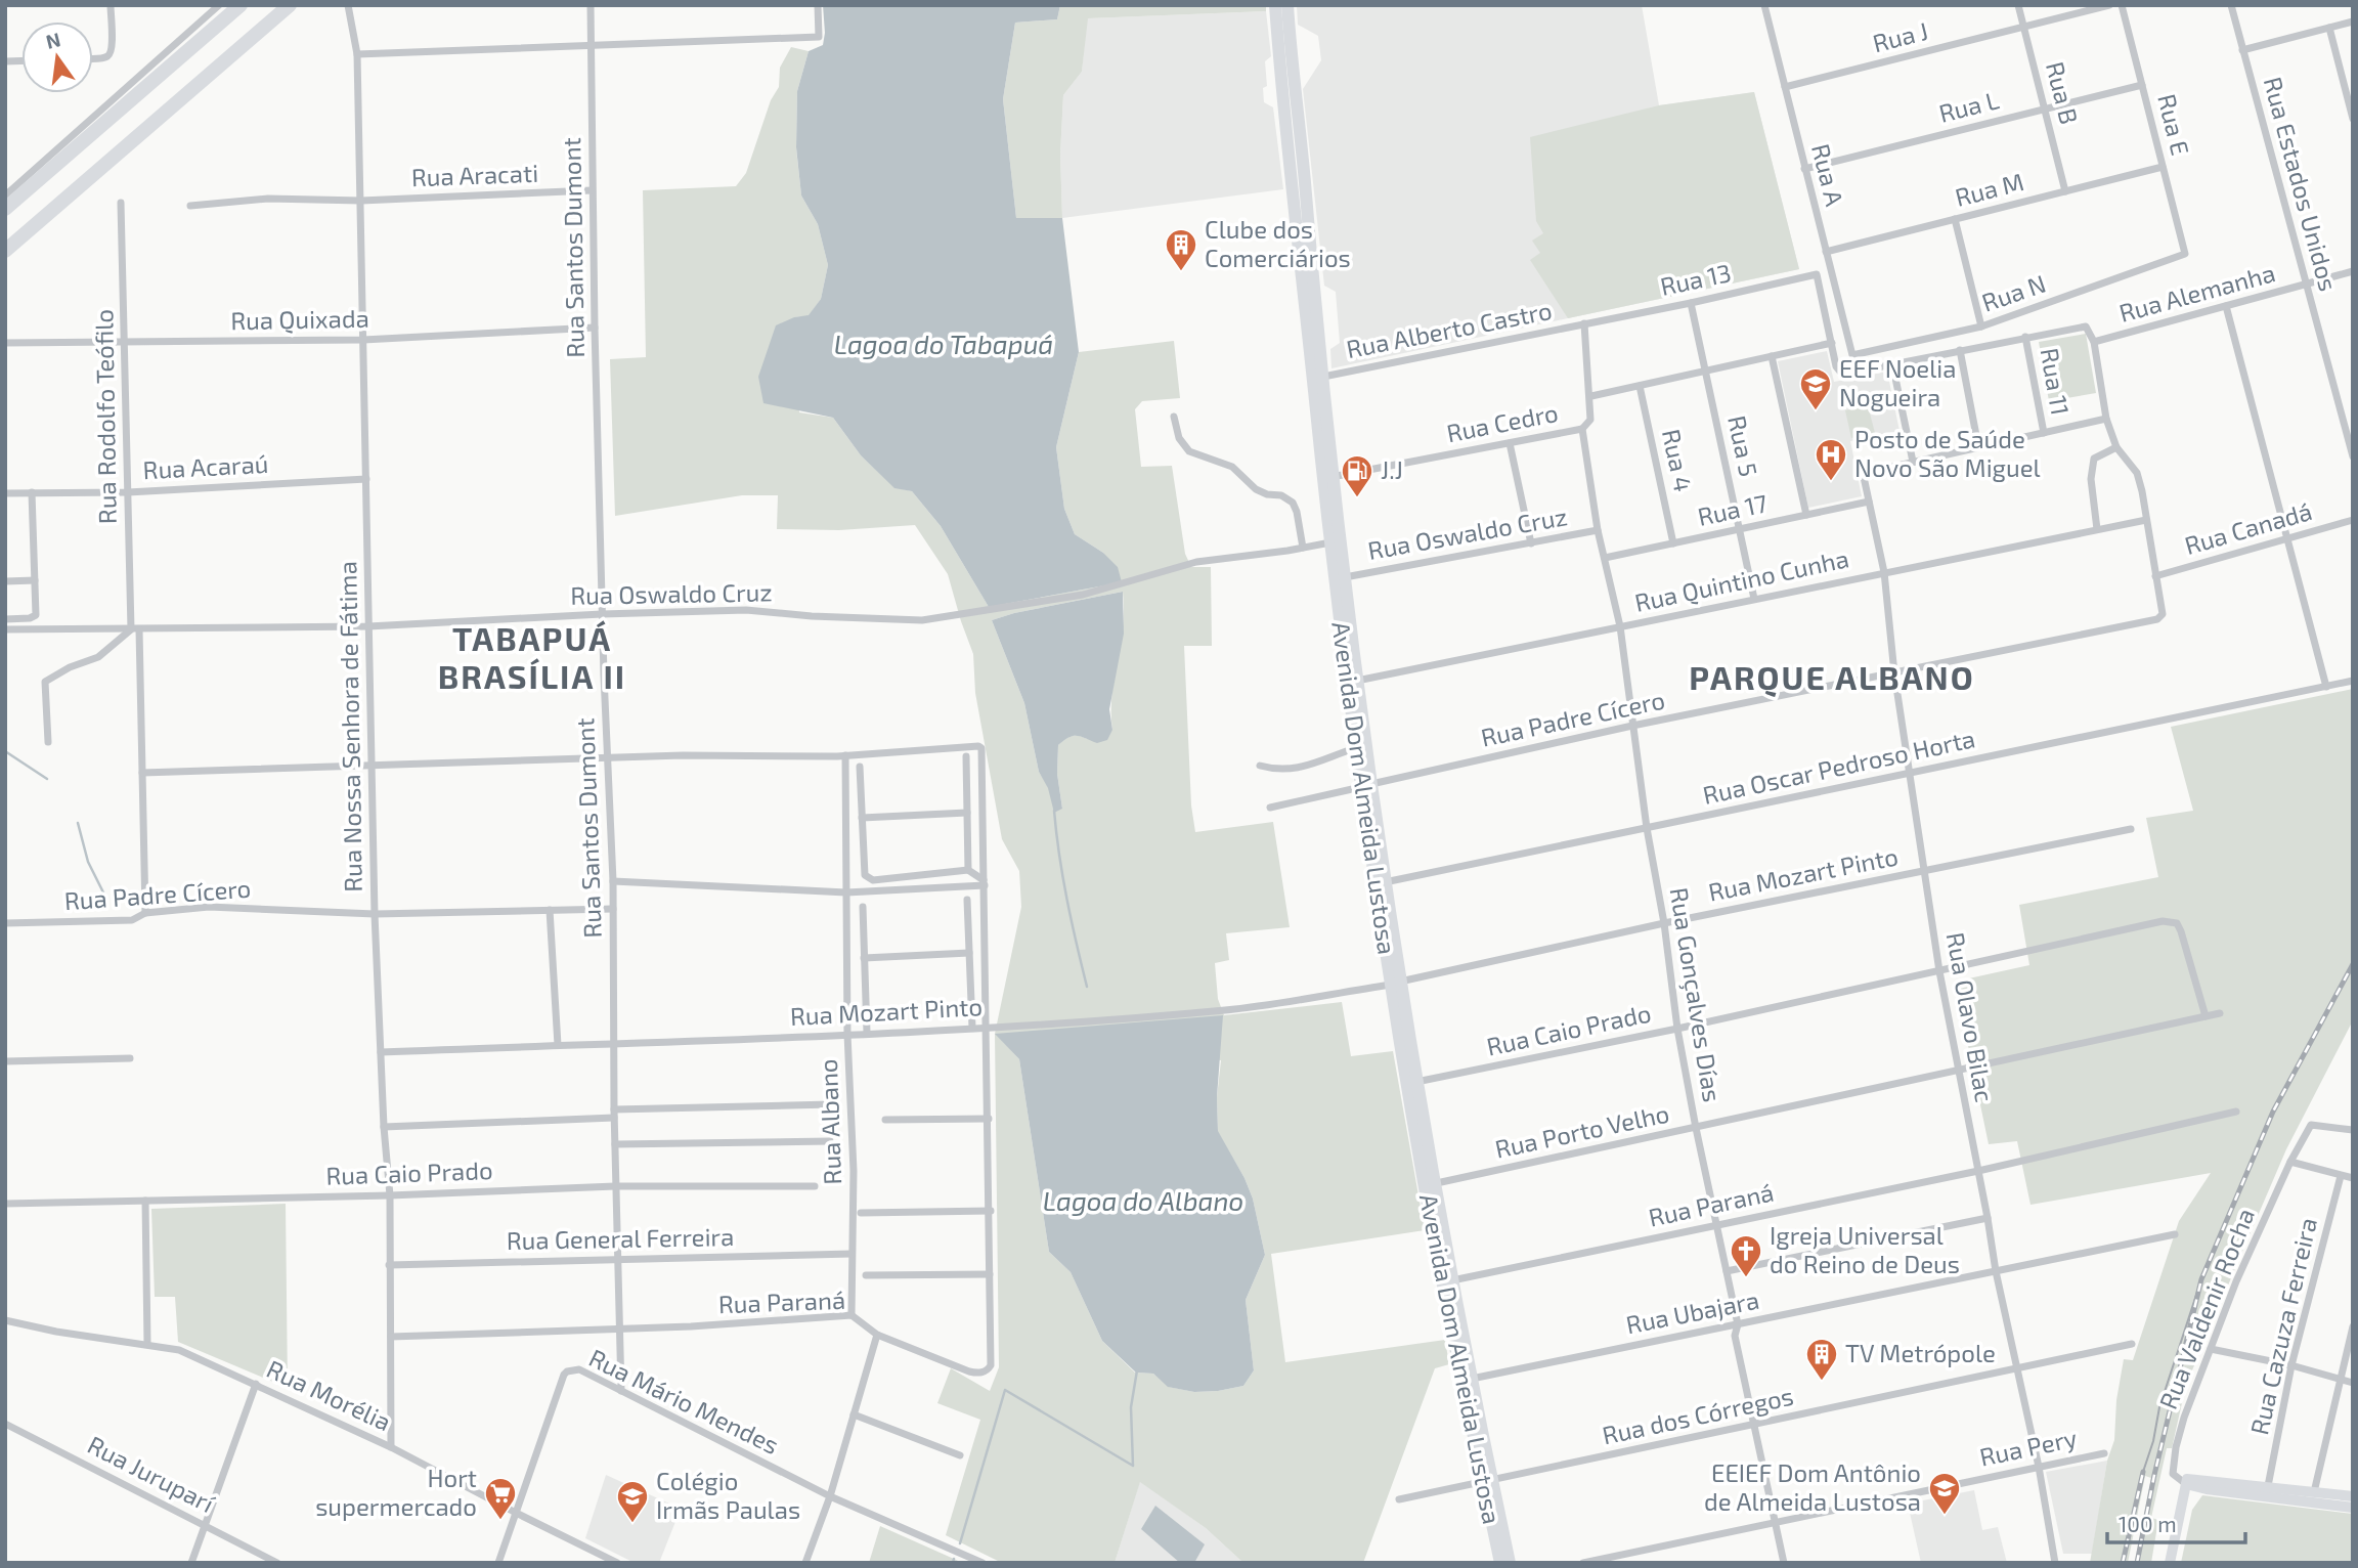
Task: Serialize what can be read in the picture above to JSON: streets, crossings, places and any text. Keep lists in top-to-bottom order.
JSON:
{
  "streets": {
    "main road": ["Avenida Dom Almeida Lustosa"],
    "street": [
      "Rua J",
      "Rua B",
      "Rua L",
      "Rua E",
      "Rua A",
      "Rua Aracati",
      "Rua Estados Unidos",
      "Rua M",
      "Rua Santos Dumont",
      "Rua 13",
      "Rua N",
      "Rua Alemanha",
      "Rua Quixada",
      "Rua Alberto Castro",
      "Rua 11",
      "Rua Rodolfo Teófilo",
      "Rua Cedro",
      "Rua 5",
      "Rua 4",
      "Rua Acaraú",
      "Rua 17",
      "Rua Canadá",
      "Rua Oswaldo Cruz",
      "Rua Quintino Cunha",
      "Rua Padre Cícero",
      "Rua Nossa Senhora de Fátima",
      "Rua Oscar Pedroso Horta",
      "Rua Mozart Pinto",
      "Rua Gonçalves Días",
      "Rua Olavo Bilac",
      "Rua Caio Prado",
      "Rua Albano",
      "Rua Porto Velho",
      "Rua Paraná",
      "Rua General Ferreira",
      "Rua Valdenir Rocha",
      "Rua Ubajara",
      "Rua Cazuza Ferreira",
      "Rua Morélia",
      "Rua Mário Mendes",
      "Rua dos Córregos",
      "Rua Pery",
      "Rua Juruparí"
    ]
  },
  "crossings": [
    ["Rua J", "Rua B"],
    ["Rua J", "Rua A"],
    ["Rua B", "Rua L"],
    ["Rua B", "Rua M"],
    ["Rua L", "Rua E"],
    ["Rua L", "Rua A"],
    ["Rua E", "Rua M"],
    ["Rua E", "Rua N"],
    ["Rua A", "Rua M"],
    ["Rua A", "Rua N"],
    ["Rua Aracati", "Rua Santos Dumont"],
    ["Rua Aracati", "Rua Nossa Senhora de Fátima"],
    ["Rua Estados Unidos", "Rua Alemanha"],
    ["Rua Santos Dumont", "Rua Quixada"],
    ["Rua Santos Dumont", "Rua Oswaldo Cruz"],
    ["Rua Santos Dumont", "Rua Padre Cícero"],
    ["Rua Santos Dumont", "Rua Mozart Pinto"],
    ["Rua Santos Dumont", "Rua Caio Prado"],
    ["Rua Santos Dumont", "Rua Paraná"],
    ["Rua Santos Dumont", "Rua General Ferreira"],
    ["Rua Santos Dumont", "Rua Mário Mendes"],
    ["Rua 13", "Rua Alberto Castro"],
    ["Rua 13", "Rua Cedro"],
    ["Rua 13", "Rua 5"],
    ["Rua Quixada", "Rua Rodolfo Teófilo"],
    ["Rua Quixada", "Rua Nossa Senhora de Fátima"],
    ["Rua Alberto Castro", "Avenida Dom Almeida Lustosa"],
    ["Rua Rodolfo Teófilo", "Rua Acaraú"],
    ["Rua Rodolfo Teófilo", "Rua Oswaldo Cruz"],
    ["Rua Rodolfo Teófilo", "Rua Padre Cícero"],
    ["Rua Cedro", "Rua 5"],
    ["Rua Cedro", "Rua 4"],
    ["Rua Cedro", "Avenida Dom Almeida Lustosa"],
    ["Rua Cedro", "Rua Gonçalves Días"],
    ["Rua 5", "Rua 17"],
    ["Rua 5", "Rua Quintino Cunha"],
    ["Rua 4", "Rua 17"],
    ["Rua Acaraú", "Rua Nossa Senhora de Fátima"],
    ["Rua 17", "Rua Gonçalves Días"],
    ["Rua 17", "Rua Olavo Bilac"],
    ["Rua Canadá", "Rua Padre Cícero"],
    ["Rua Oswaldo Cruz", "Rua Nossa Senhora de Fátima"],
    ["Rua Oswaldo Cruz", "Avenida Dom Almeida Lustosa"],
    ["Rua Oswaldo Cruz", "Rua Gonçalves Días"],
    ["Rua Quintino Cunha", "Avenida Dom Almeida Lustosa"],
    ["Rua Quintino Cunha", "Rua Gonçalves Días"],
    ["Rua Quintino Cunha", "Rua Olavo Bilac"],
    ["Rua Padre Cícero", "Rua Nossa Senhora de Fátima"],
    ["Rua Padre Cícero", "Avenida Dom Almeida Lustosa"],
    ["Rua Padre Cícero", "Rua Gonçalves Días"],
    ["Rua Padre Cícero", "Rua Olavo Bilac"],
    ["Rua Nossa Senhora de Fátima", "Rua Mozart Pinto"],
    ["Rua Nossa Senhora de Fátima", "Rua Caio Prado"],
    ["Rua Nossa Senhora de Fátima", "Rua Paraná"],
    ["Rua Nossa Senhora de Fátima", "Rua General Ferreira"],
    ["Rua Nossa Senhora de Fátima", "Rua Morélia"],
    ["Rua Oscar Pedroso Horta", "Avenida Dom Almeida Lustosa"],
    ["Rua Oscar Pedroso Horta", "Rua Gonçalves Días"],
    ["Rua Oscar Pedroso Horta", "Rua Olavo Bilac"],
    ["Avenida Dom Almeida Lustosa", "Rua Mozart Pinto"],
    ["Avenida Dom Almeida Lustosa", "Rua Caio Prado"],
    ["Avenida Dom Almeida Lustosa", "Rua Porto Velho"],
    ["Avenida Dom Almeida Lustosa", "Rua Paraná"],
    ["Avenida Dom Almeida Lustosa", "Rua Ubajara"],
    ["Avenida Dom Almeida Lustosa", "Rua dos Córregos"],
    ["Rua Mozart Pinto", "Rua Gonçalves Días"],
    ["Rua Mozart Pinto", "Rua Olavo Bilac"],
    ["Rua Mozart Pinto", "Rua Albano"],
    ["Rua Mozart Pinto", "Rua Paraná"],
    ["Rua Gonçalves Días", "Rua Caio Prado"],
    ["Rua Gonçalves Días", "Rua Porto Velho"],
    ["Rua Gonçalves Días", "Rua Paraná"],
    ["Rua Gonçalves Días", "Rua Ubajara"],
    ["Rua Gonçalves Días", "Rua dos Córregos"],
    ["Rua Gonçalves Días", "Rua Pery"],
    ["Rua Olavo Bilac", "Rua Caio Prado"],
    ["Rua Olavo Bilac", "Rua Porto Velho"],
    ["Rua Olavo Bilac", "Rua Paraná"],
    ["Rua Olavo Bilac", "Rua Ubajara"],
    ["Rua Olavo Bilac", "Rua dos Córregos"],
    ["Rua Olavo Bilac", "Rua Pery"],
    ["Rua Caio Prado", "Rua Porto Velho"],
    ["Rua Albano", "Rua Paraná"],
    ["Rua Albano", "Rua General Ferreira"],
    ["Rua Morélia", "Rua Mário Mendes"]
  ],
  "districts": ["TABAPUÁ BRASÍLIA II", "PARQUE ALBANO"],
  "water": ["Lagoa do Tabapuá", "Lagoa do Albano"],
  "places": {
    "building": ["Clube dos Comerciários", "TV Metrópole"],
    "school or university": ["EEF Noelia Nogueira", "EEIEF Dom Antônio de Almeida Lustosa", "Colégio Irmãs Paulas"],
    "hospital": ["Posto de Saúde Novo São Miguel"],
    "fuel station": ["J.J"],
    "church": ["Igreja Universal do Reino de Deus"],
    "supermarket": ["Hort supermercado"]
  },
  "scale_bar": "100 m",
  "north": "top"
}
